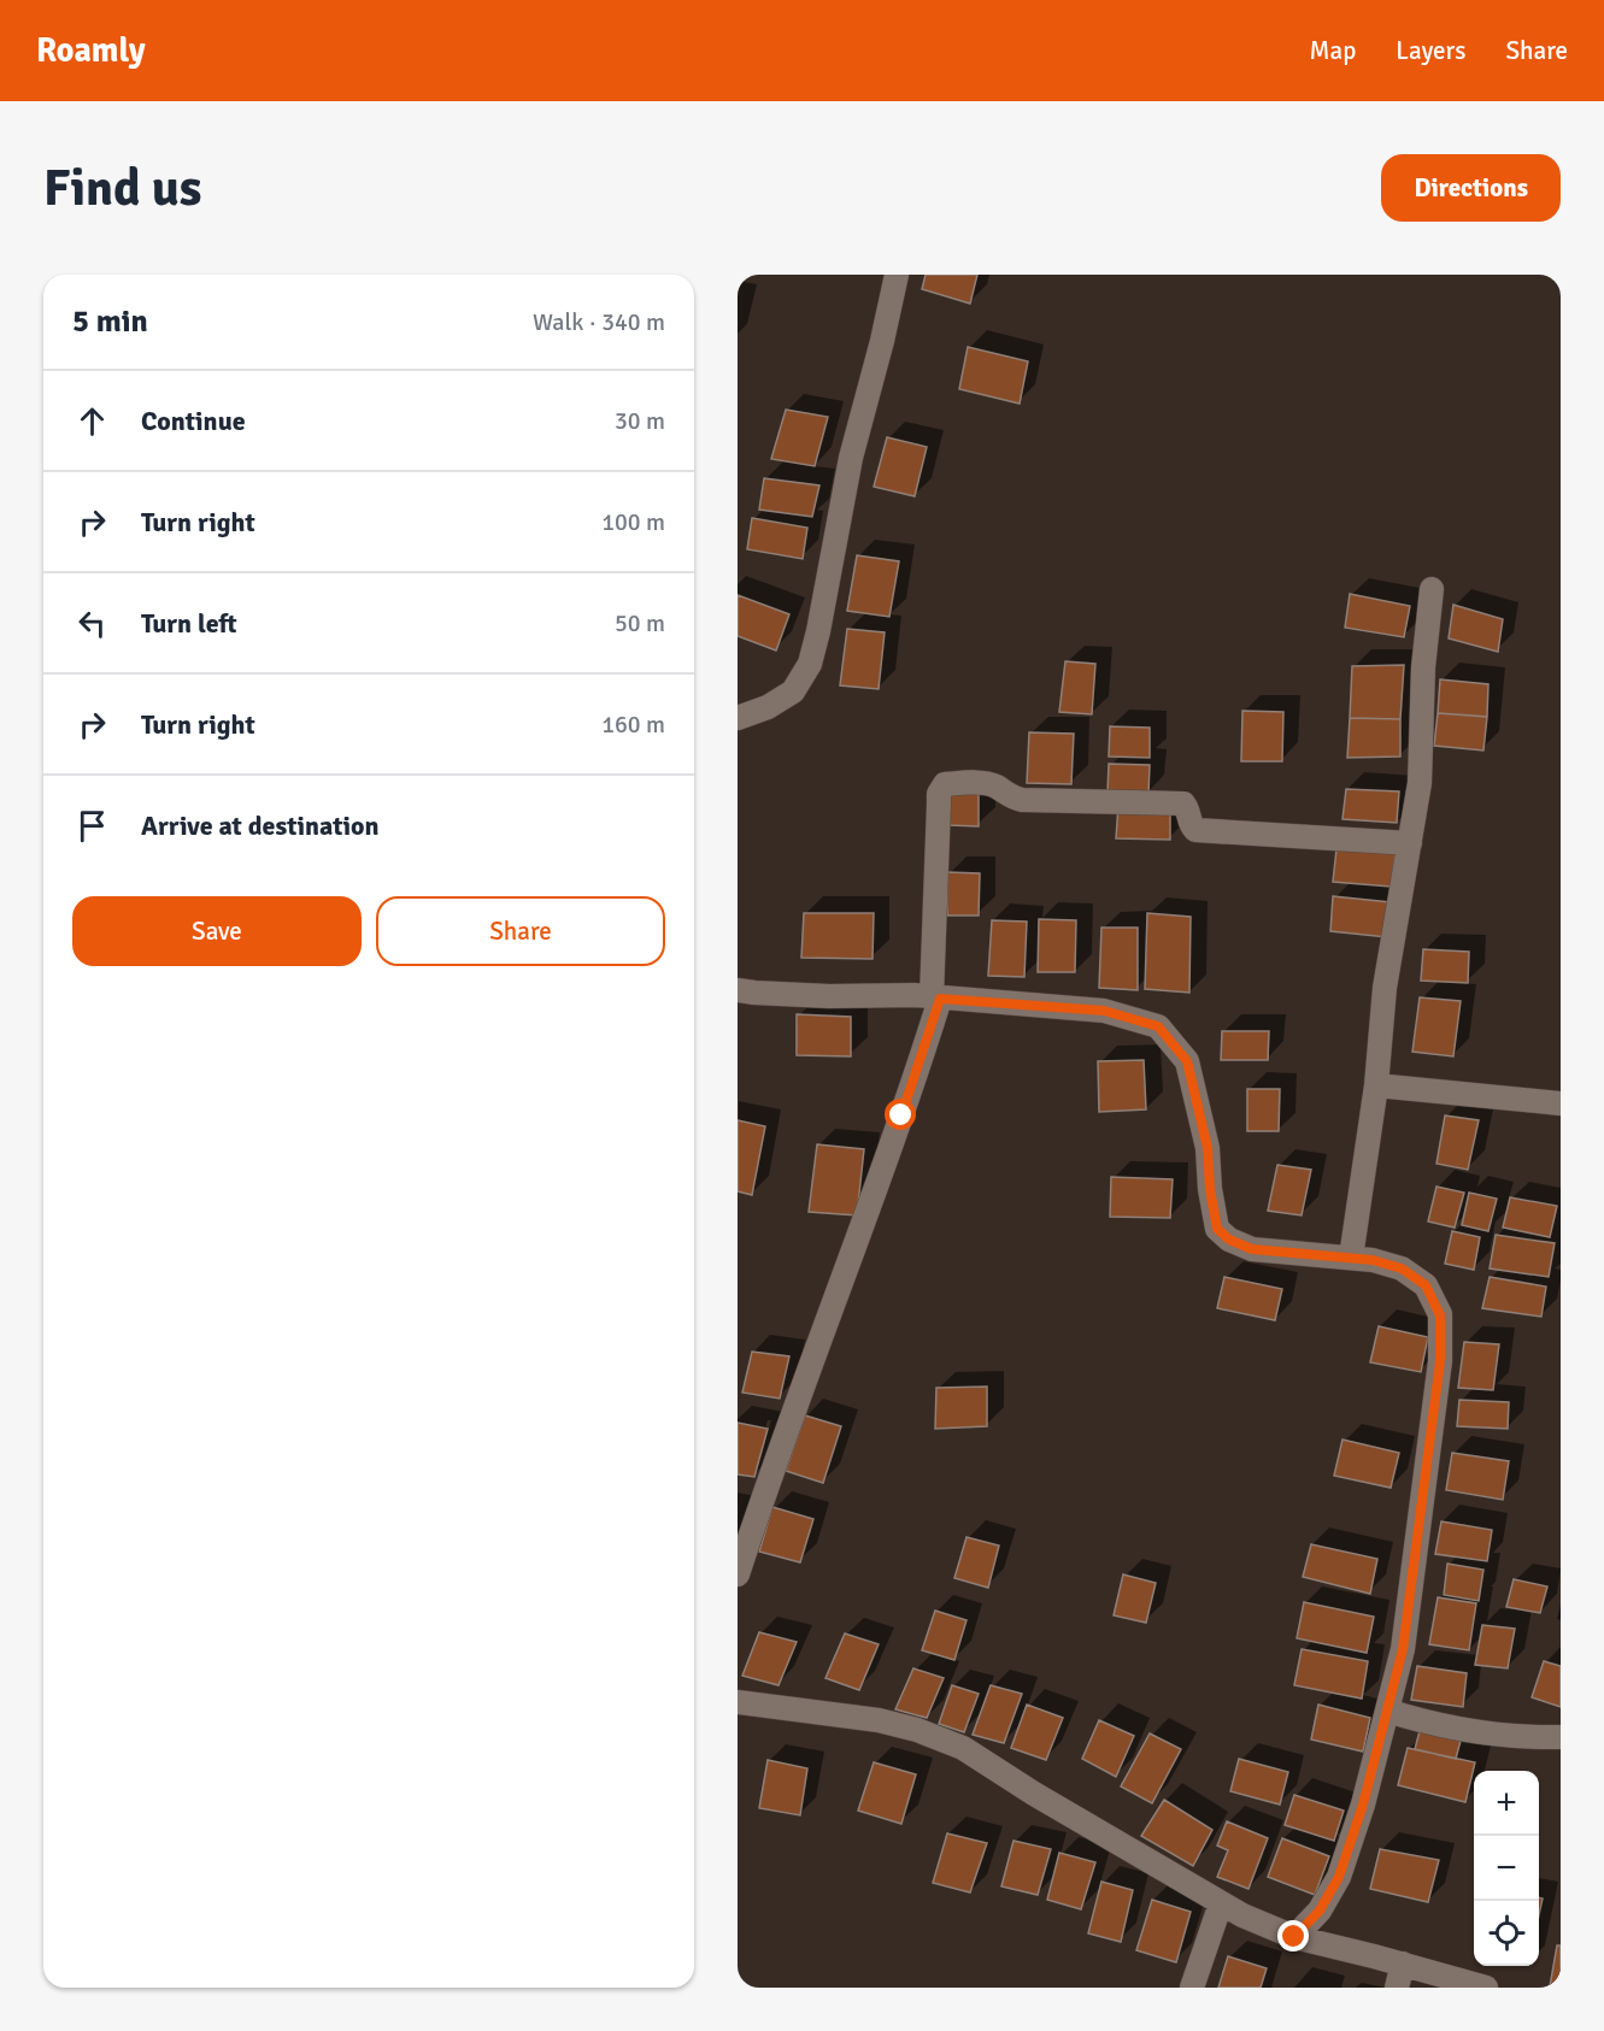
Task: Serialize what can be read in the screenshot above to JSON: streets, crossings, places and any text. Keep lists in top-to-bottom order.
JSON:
{
  "page": {
    "header": "Roamly",
    "nav": ["Map", "Layers", "Share"],
    "buttons": [
      "Directions",
      ["Save", "Share"]
    ],
    "title": "Find us",
    "heading": ["5 min", "Walk · 340 m"],
    "list": [
      ["Continue", "30 m"],
      ["Turn right", "100 m"],
      ["Turn left", "50 m"],
      ["Turn right", "160 m"],
      "Arrive at destination"
    ],
    "map_buttons": ["+", "−"]
  }
}
